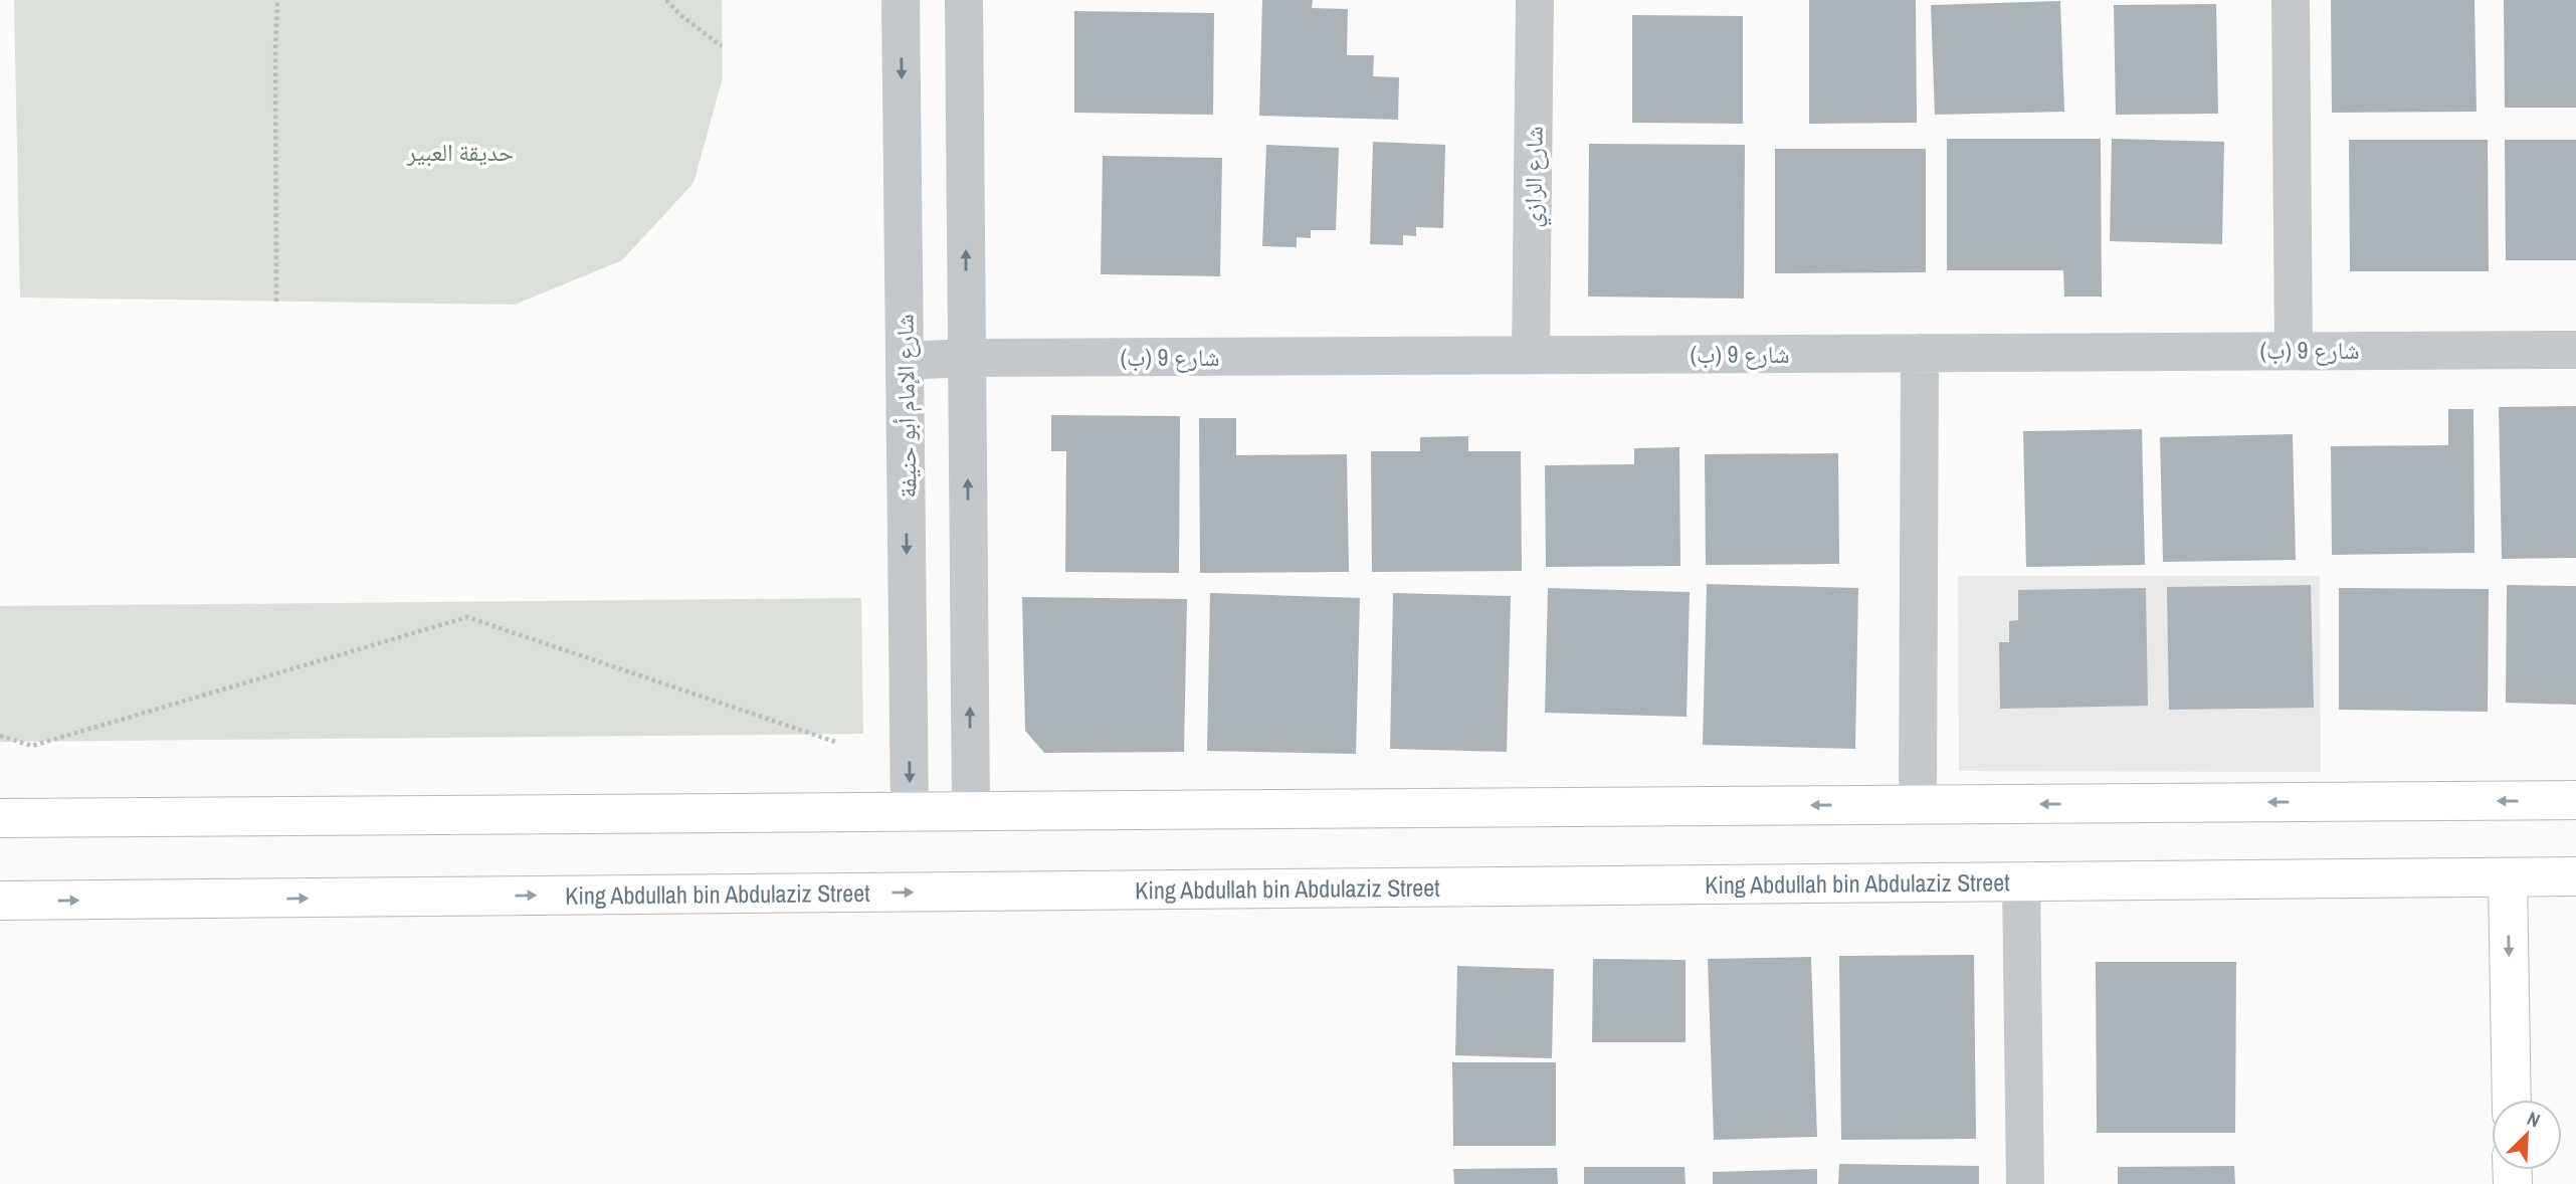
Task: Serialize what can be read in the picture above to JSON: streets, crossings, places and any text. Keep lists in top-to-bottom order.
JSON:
{
  "streets": {
    "main road": ["King Abdullah bin Abdulaziz Street"],
    "street": ["شارع الرازي", "شارع 9 (ب)", "شارع الإمام أبو حنيفة"]
  },
  "crossings": [
    ["شارع الرازي", "شارع 9 (ب)"],
    ["شارع 9 (ب)", "شارع الإمام أبو حنيفة"]
  ],
  "parks": ["حديقة العبير"],
  "north": "top right"
}
